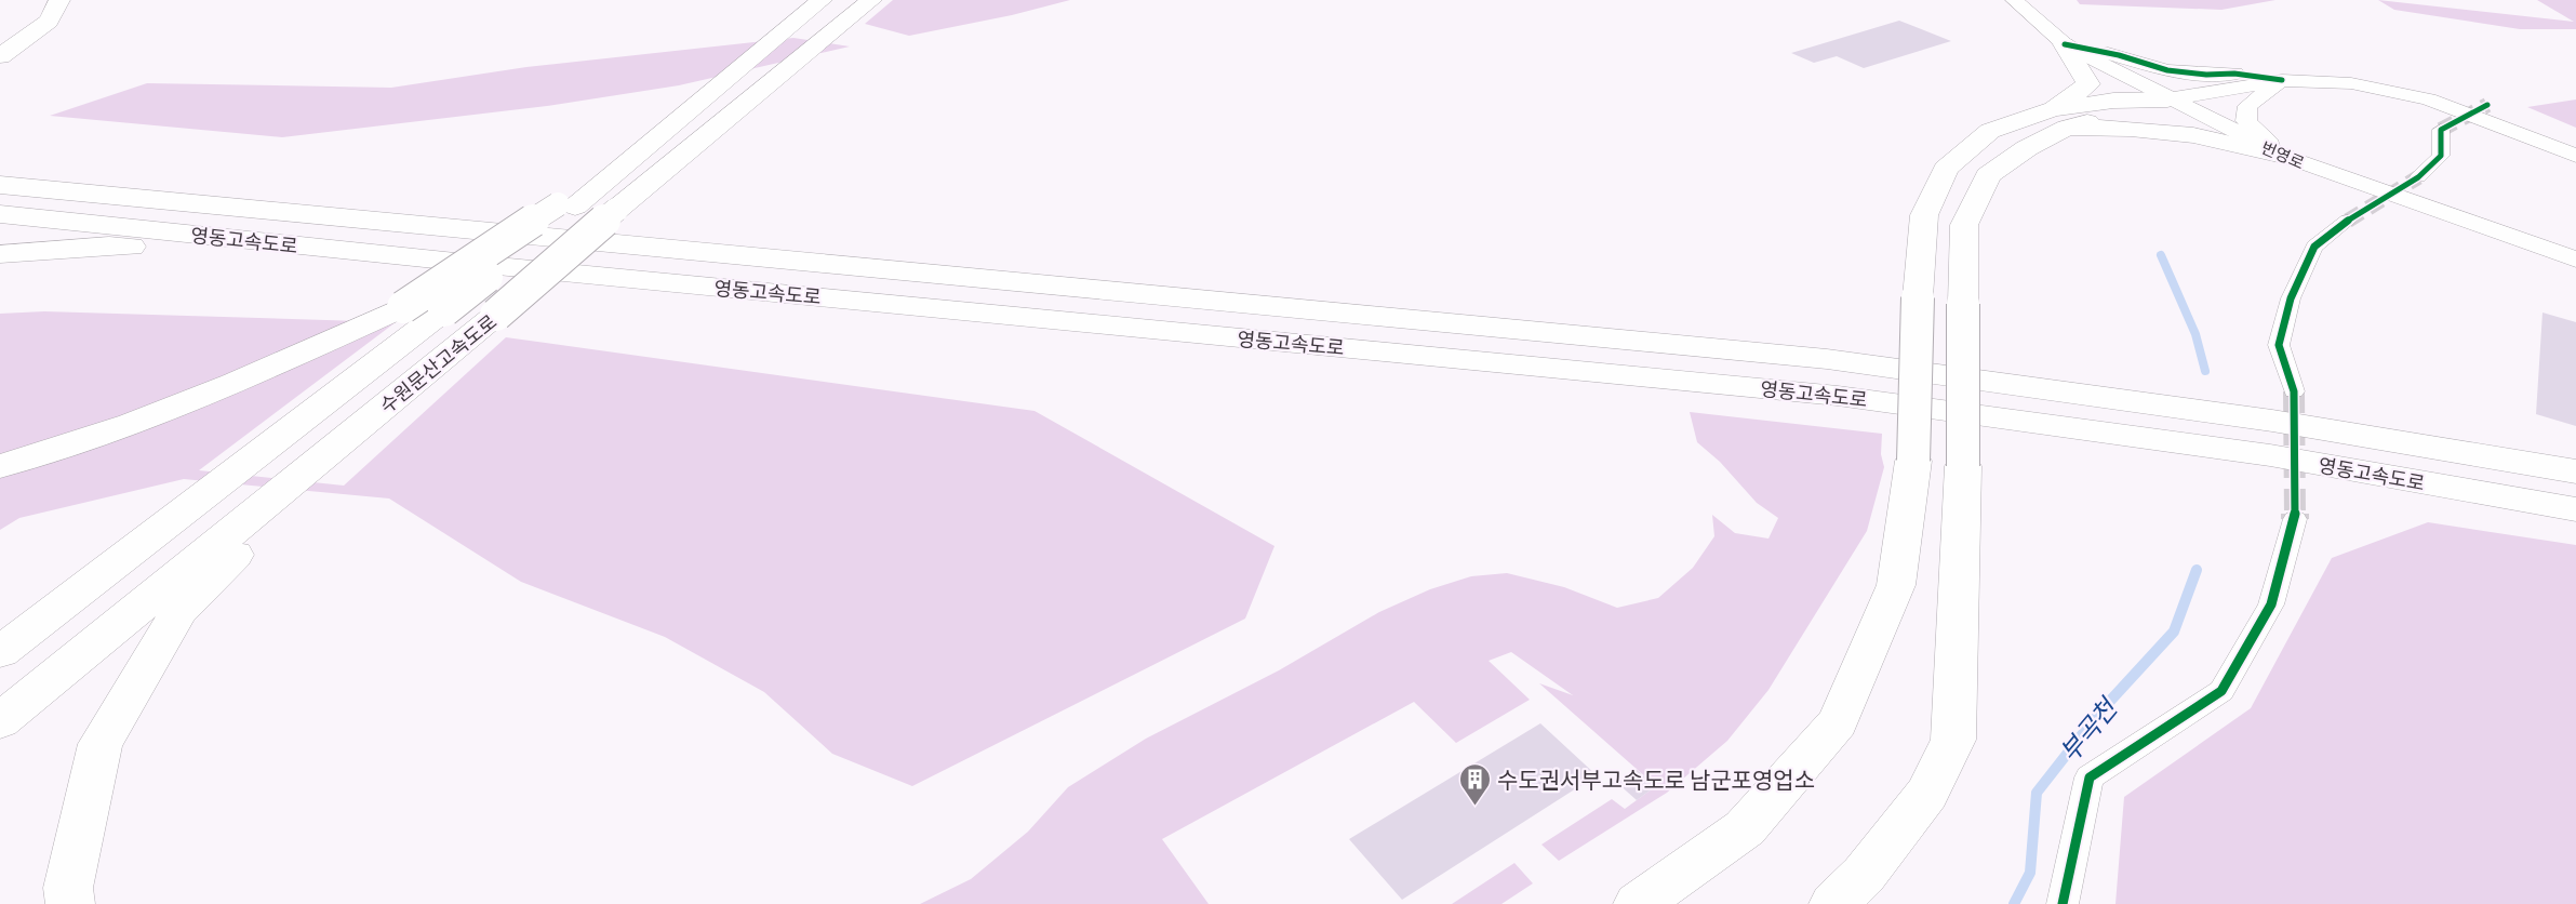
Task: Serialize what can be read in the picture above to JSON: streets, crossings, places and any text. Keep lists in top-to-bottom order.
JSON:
{
  "streets": {
    "highway": ["영동고속도로", "수원문산고속도로"],
    "street": ["번영로"]
  },
  "water": ["부곡천"],
  "places": {
    "building": ["수도권서부고속도로 남군포영업소"]
  }
}
